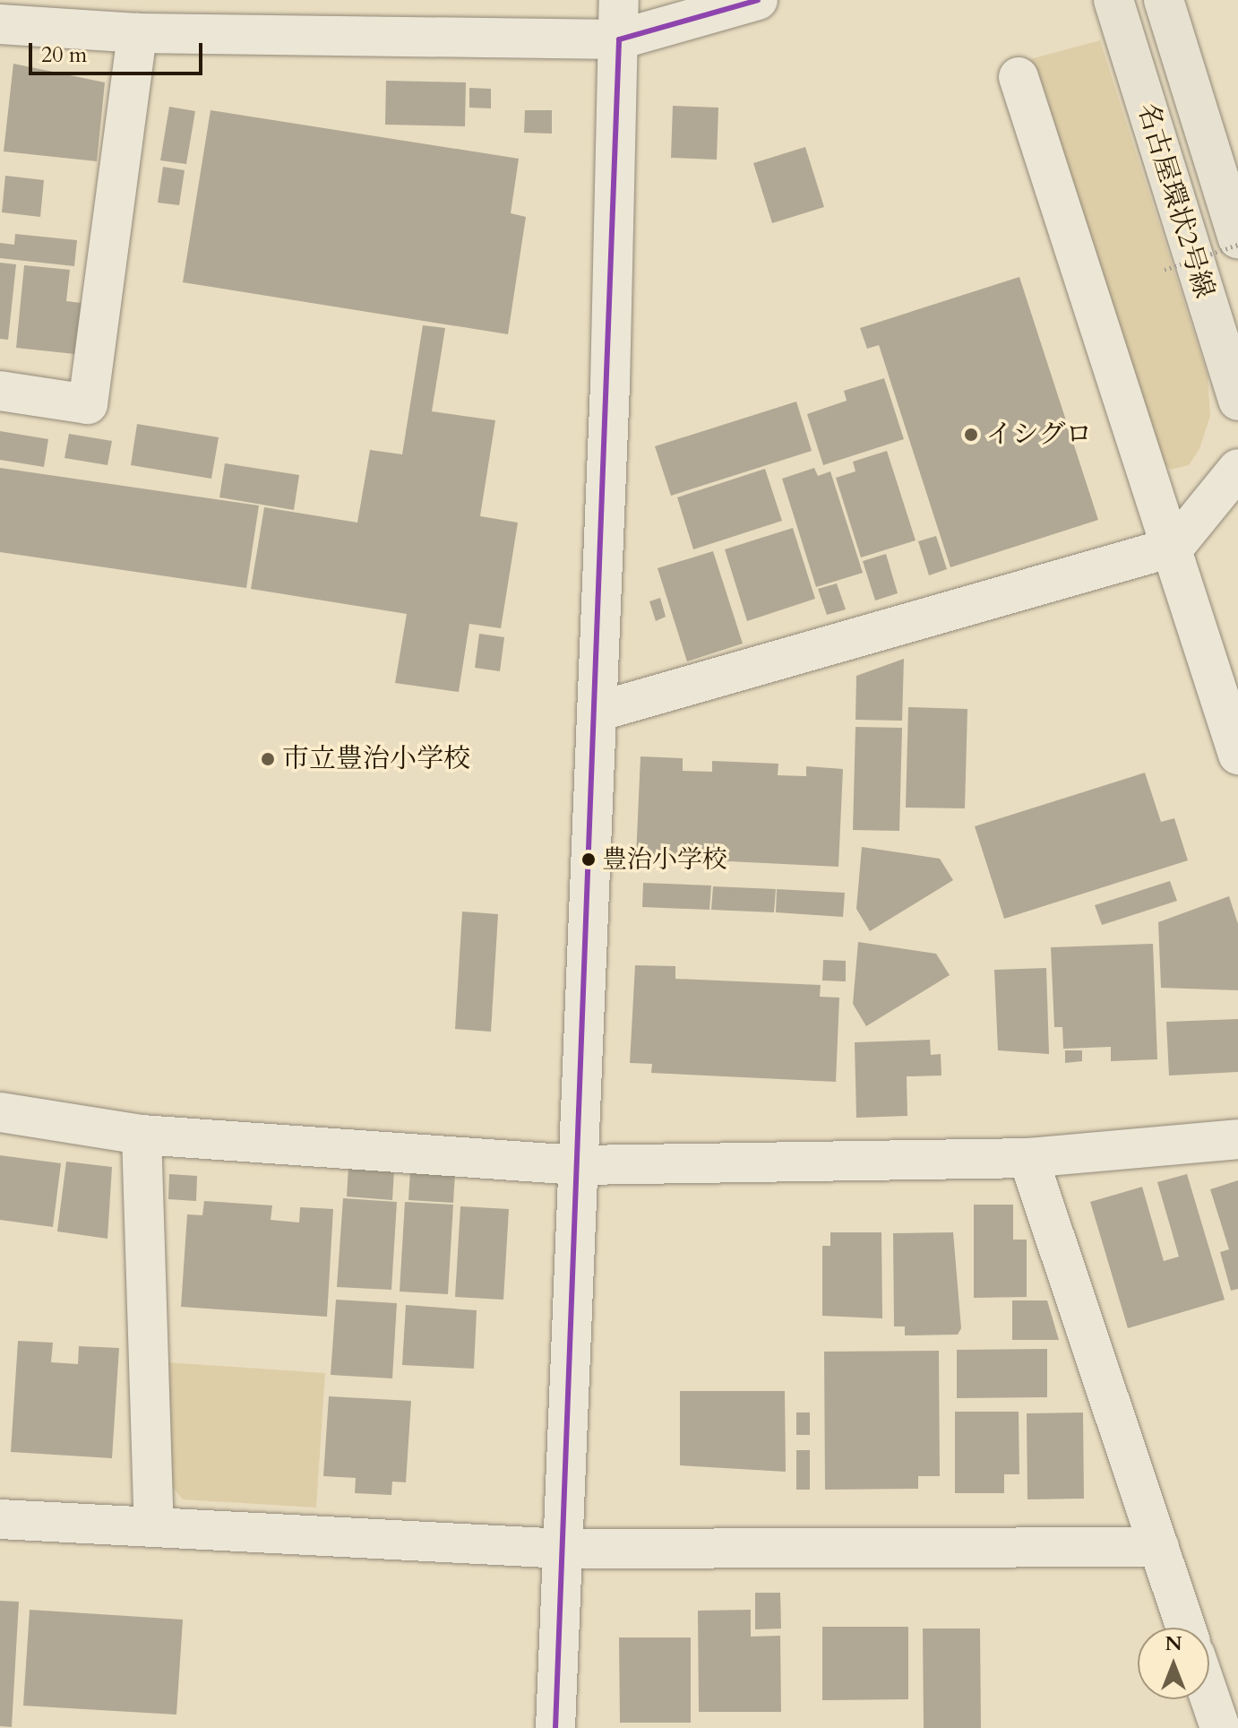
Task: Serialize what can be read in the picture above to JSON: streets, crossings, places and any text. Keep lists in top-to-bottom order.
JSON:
{
  "streets": {
    "highway": ["名古屋環状2号線"]
  },
  "places": ["イシグロ", "市立豊治小学校", "豊治小学校"],
  "scale_bar": "20 m",
  "north": "top"
}
